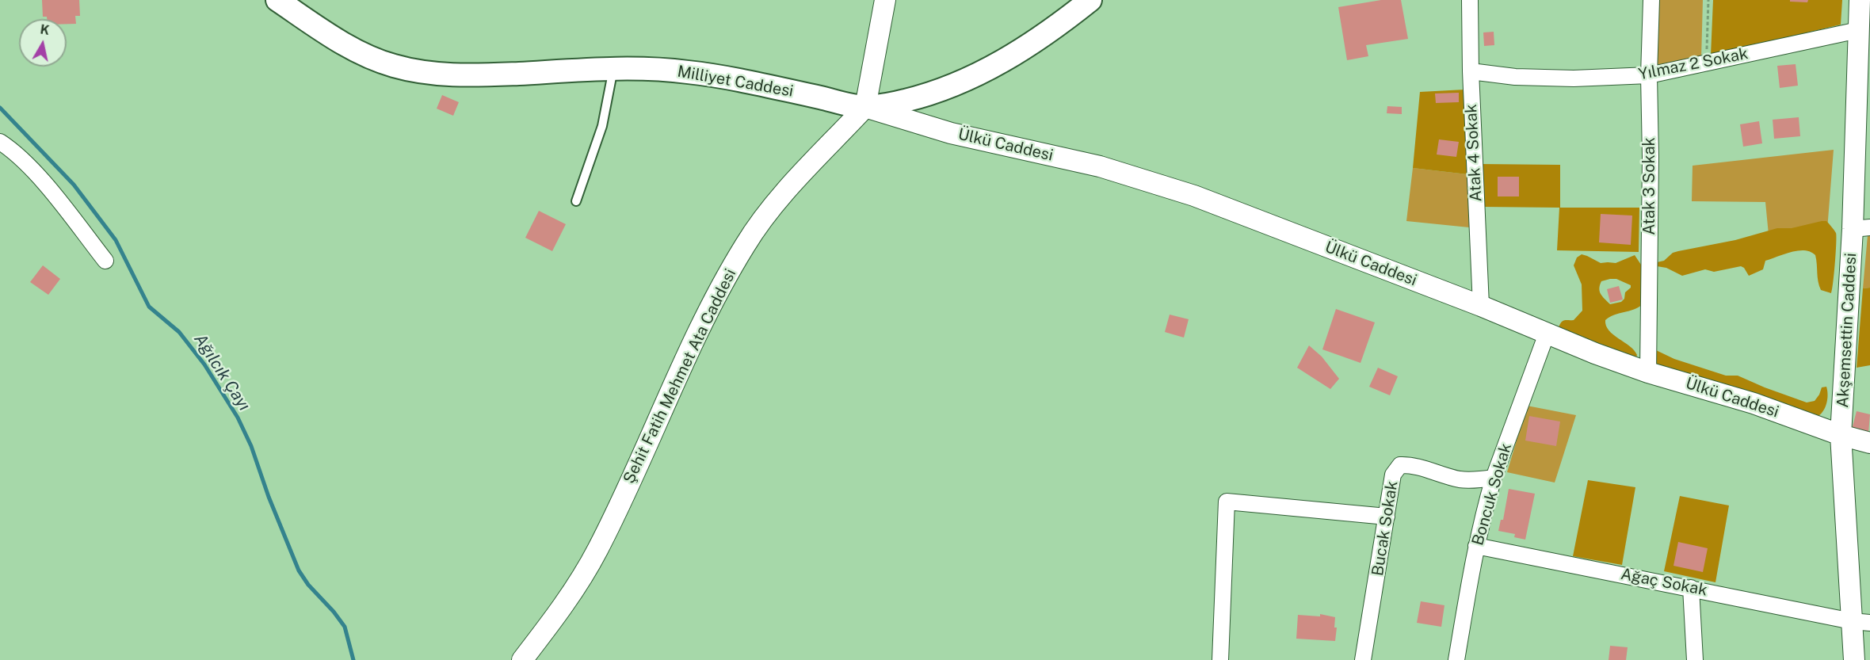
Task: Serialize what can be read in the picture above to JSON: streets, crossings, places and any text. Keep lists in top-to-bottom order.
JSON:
{
  "streets": {
    "main road": ["Milliyet Caddesi"],
    "street": [
      "Yılmaz 2 Sokak",
      "Ülkü Caddesi",
      "Atak 4 Sokak",
      "Atak 3 Sokak",
      "Akşemsettin Caddesi",
      "Şehit Fatih Mehmet Ata Caddesi",
      "Boncuk Sokak",
      "Bucak Sokak",
      "Ağaç Sokak"
    ]
  },
  "crossings": [
    ["Yılmaz 2 Sokak", "Atak 4 Sokak"],
    ["Yılmaz 2 Sokak", "Atak 3 Sokak"],
    ["Yılmaz 2 Sokak", "Akşemsettin Caddesi"],
    ["Milliyet Caddesi", "Ülkü Caddesi"],
    ["Milliyet Caddesi", "Şehit Fatih Mehmet Ata Caddesi"],
    ["Ülkü Caddesi", "Atak 4 Sokak"],
    ["Ülkü Caddesi", "Atak 3 Sokak"],
    ["Ülkü Caddesi", "Akşemsettin Caddesi"],
    ["Ülkü Caddesi", "Şehit Fatih Mehmet Ata Caddesi"],
    ["Ülkü Caddesi", "Boncuk Sokak"],
    ["Akşemsettin Caddesi", "Ağaç Sokak"],
    ["Boncuk Sokak", "Bucak Sokak"],
    ["Boncuk Sokak", "Ağaç Sokak"]
  ],
  "water": ["Ağılcık Çayı"],
  "north": "top"
}
